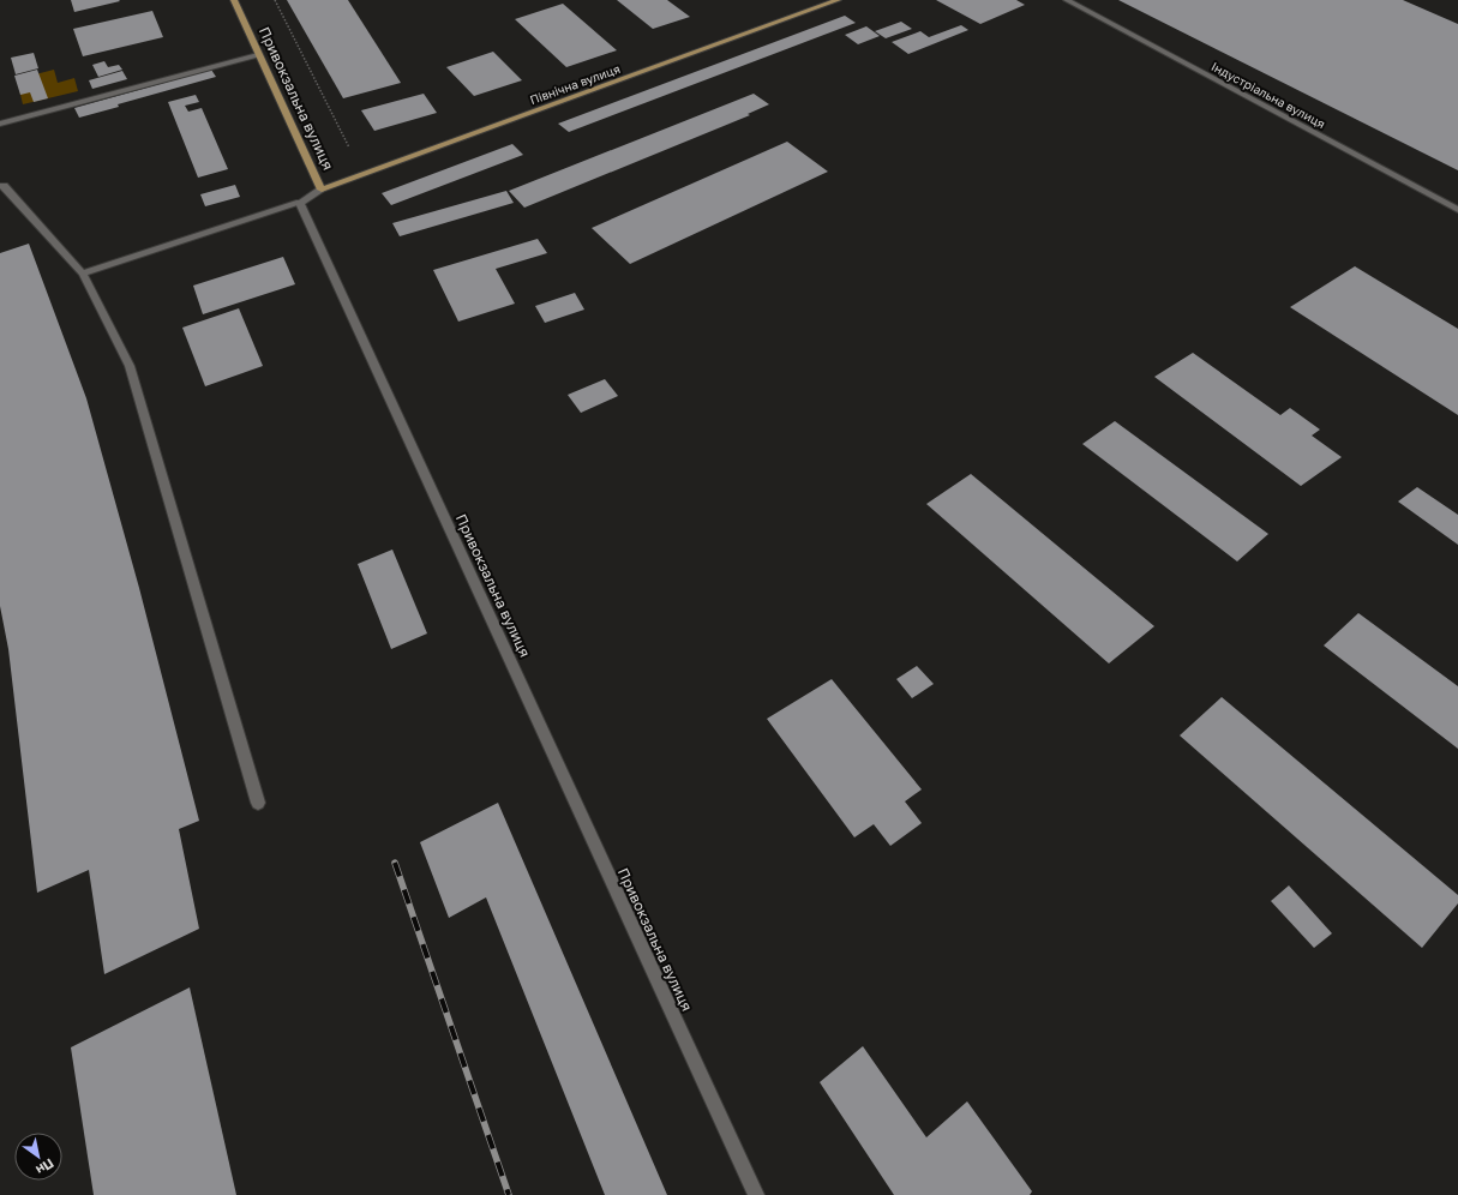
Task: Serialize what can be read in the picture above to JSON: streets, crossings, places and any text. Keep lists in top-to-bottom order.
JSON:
{
  "streets": {
    "main road": ["Північна вулиця", "Привокзальна вулиця"],
    "street": ["Індустріальна вулиця"]
  },
  "crossings": [
    ["Північна вулиця", "Привокзальна вулиця"]
  ],
  "north": "bottom right"
}
